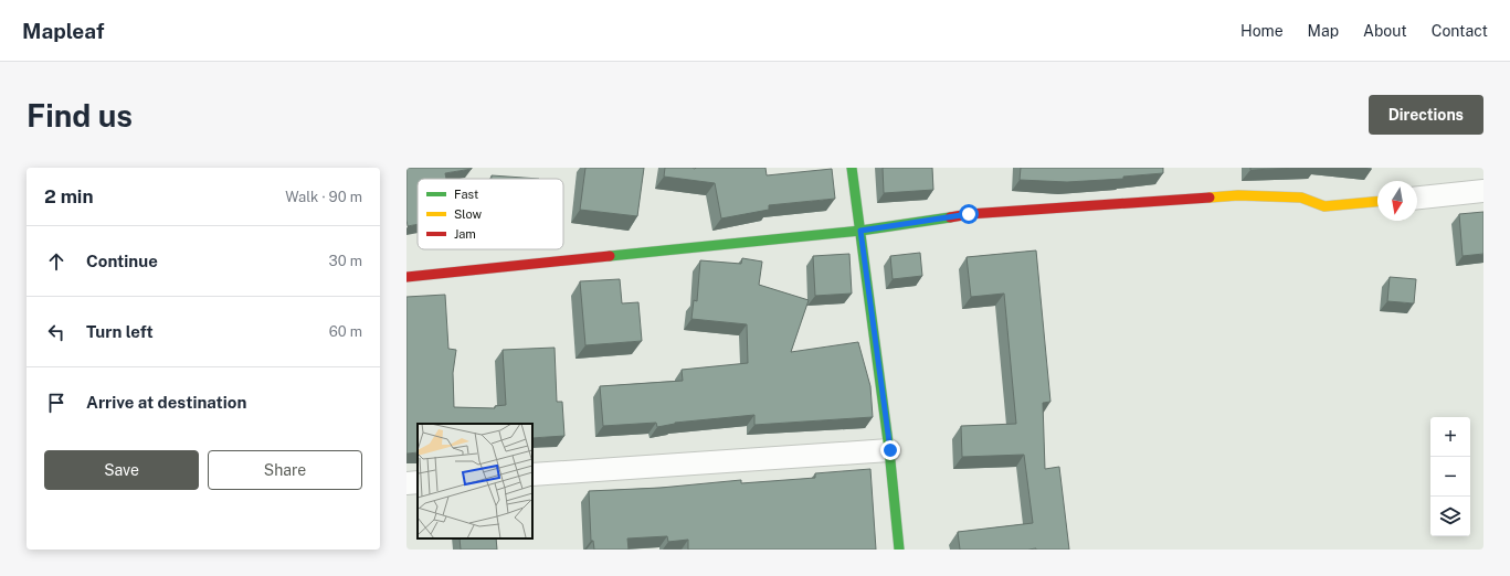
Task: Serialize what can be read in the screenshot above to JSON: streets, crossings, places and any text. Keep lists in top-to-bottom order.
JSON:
{
  "legend": ["Fast", "Slow", "Jam"],
  "north": "bottom",
  "page": {
    "header": "Mapleaf",
    "nav": [
      "Home",
      "Map",
      "About",
      "Contact"
    ],
    "buttons": [
      "Directions",
      ["Save", "Share"]
    ],
    "title": "Find us",
    "heading": ["2 min", "Walk · 90 m"],
    "list": [
      ["Continue", "30 m"],
      ["Turn left", "60 m"],
      "Arrive at destination"
    ],
    "map_buttons": ["+", "−"]
  }
}
